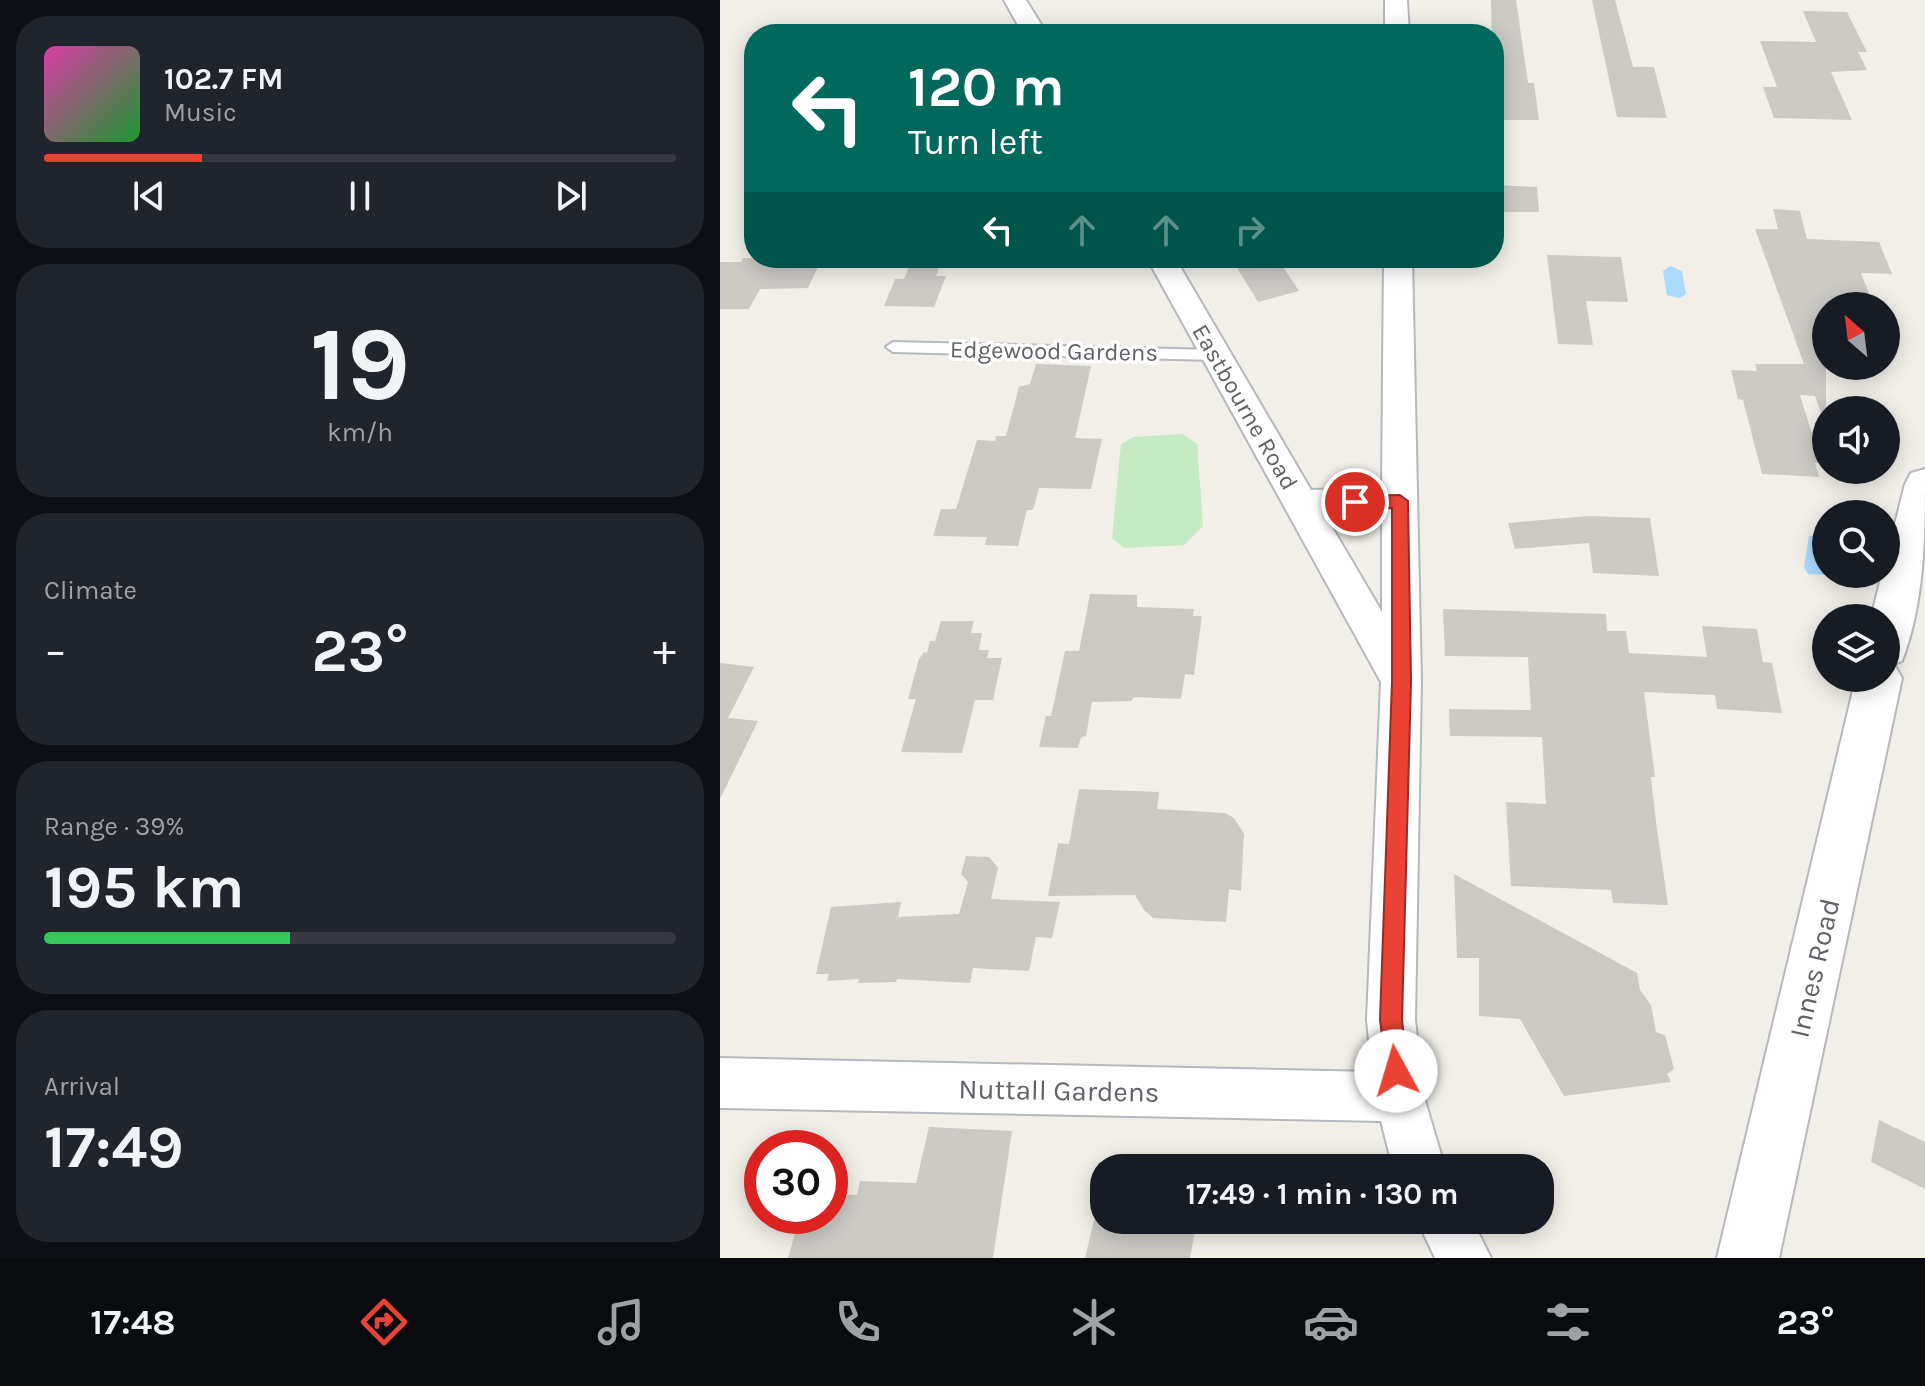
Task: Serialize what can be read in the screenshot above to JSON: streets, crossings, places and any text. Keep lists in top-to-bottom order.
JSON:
{
  "streets": {
    "street": ["Eastbourne Road", "Innes Road", "Nuttall Gardens"],
    "lane": ["Edgewood Gardens"]
  },
  "crossings": [
    ["Edgewood Gardens", "Eastbourne Road"]
  ],
  "north": "top left",
  "page": {
    "turn": ["120 m", "Turn left"],
    "song": ["102.7 FM", "Music"],
    "tile": [
      ["19", "km/h"],
      "Climate",
      ["Range · 39%", "195 km"],
      ["Arrival", "17:49"]
    ],
    "heat": ["−", "23°", "+"],
    "limit": "30",
    "trip": "17:49 · 1 min · 130 m",
    "tabs": ["17:48", "23°"]
  }
}
